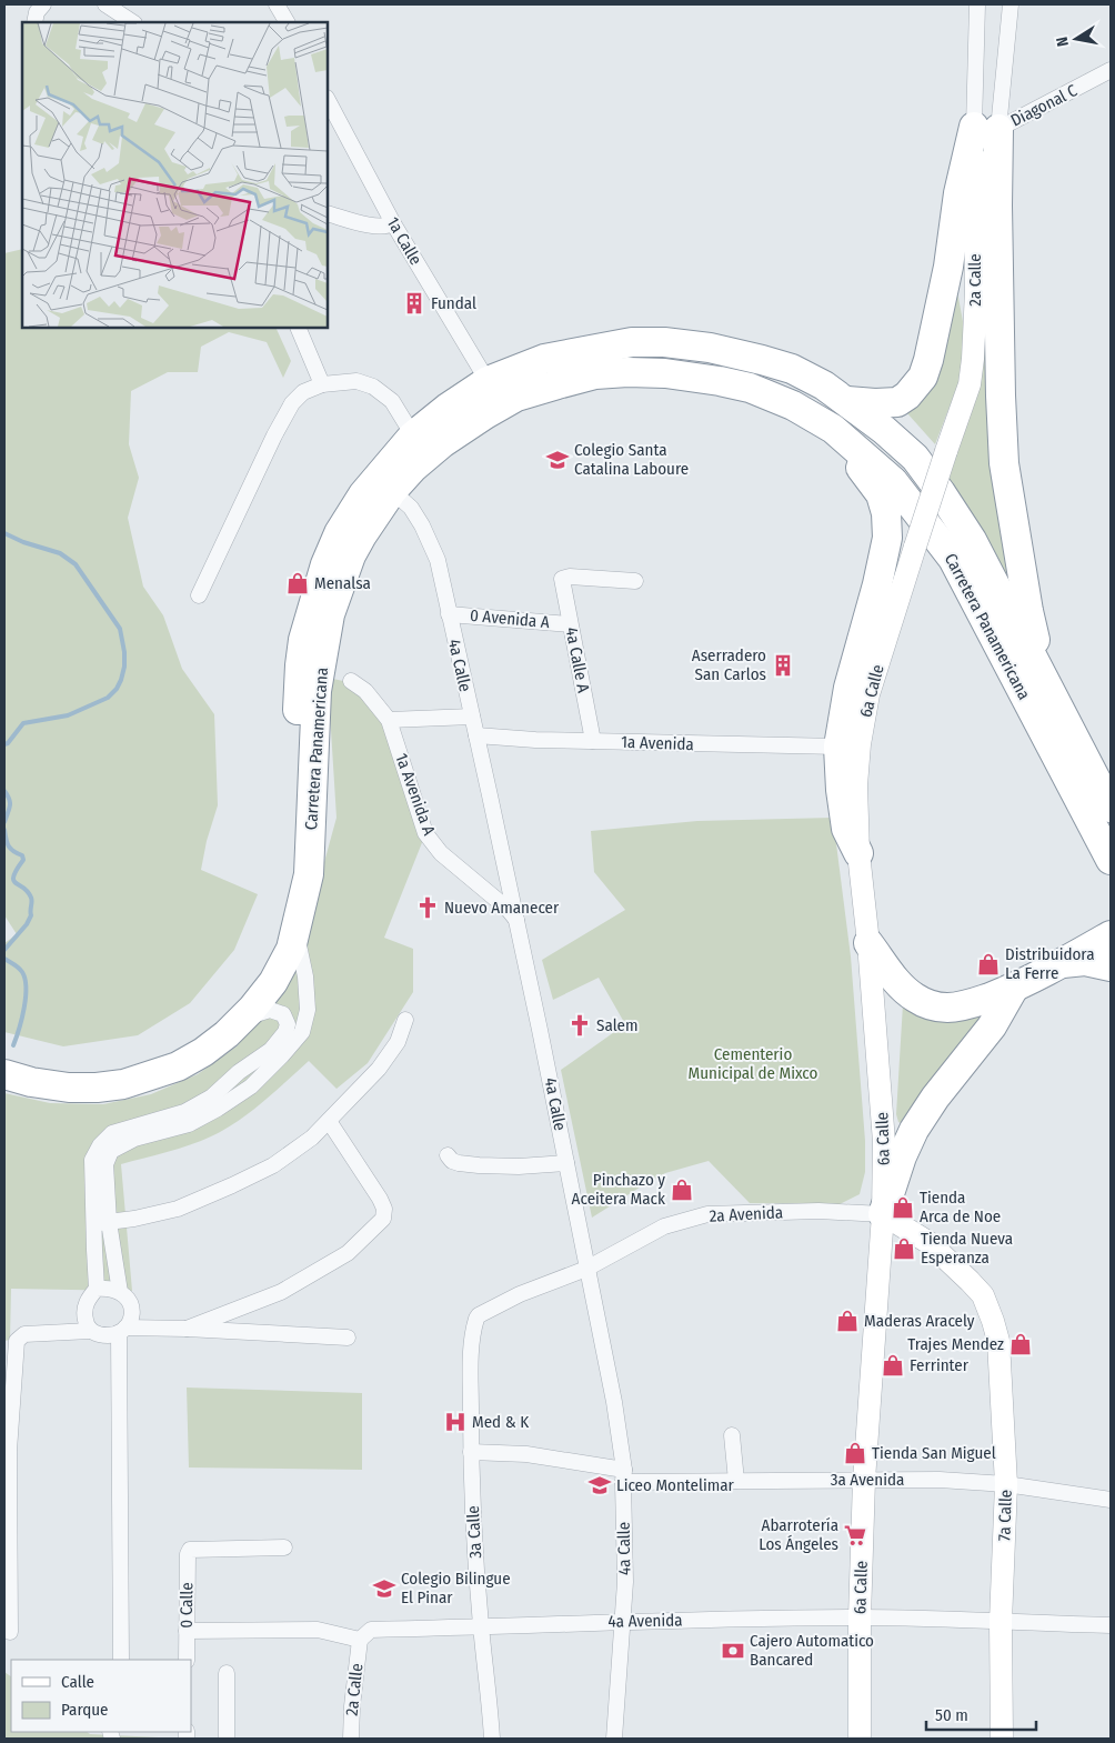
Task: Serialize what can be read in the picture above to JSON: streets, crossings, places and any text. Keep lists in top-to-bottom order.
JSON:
{
  "streets": {
    "highway": ["Carretera Panamericana"],
    "street": [
      "Diagonal C",
      "1a Calle",
      "2a Calle",
      "0 Avenida A",
      "4a Calle A",
      "4a Calle",
      "6a Calle",
      "1a Avenida",
      "1a Avenida A",
      "2a Avenida",
      "3a Avenida",
      "7a Calle",
      "3a Calle",
      "0 Calle",
      "4a Avenida"
    ]
  },
  "crossings": [
    ["Diagonal C", "2a Calle"],
    ["1a Calle", "Carretera Panamericana"],
    ["2a Calle", "6a Calle"],
    ["2a Calle", "4a Avenida"],
    ["0 Avenida A", "4a Calle A"],
    ["0 Avenida A", "4a Calle"],
    ["Carretera Panamericana", "4a Calle"],
    ["4a Calle A", "1a Avenida"],
    ["4a Calle", "1a Avenida"],
    ["4a Calle", "1a Avenida A"],
    ["4a Calle", "2a Avenida"],
    ["4a Calle", "3a Avenida"],
    ["4a Calle", "4a Avenida"],
    ["6a Calle", "2a Avenida"],
    ["6a Calle", "3a Avenida"],
    ["6a Calle", "4a Avenida"],
    ["2a Avenida", "7a Calle"],
    ["2a Avenida", "3a Calle"],
    ["3a Avenida", "7a Calle"],
    ["3a Avenida", "3a Calle"],
    ["7a Calle", "4a Avenida"],
    ["3a Calle", "4a Avenida"]
  ],
  "parks": ["Cementerio Municipal de Mixco"],
  "places": {
    "building": ["Fundal", "Aserradero San Carlos"],
    "school or university": ["Colegio Santa Catalina Laboure", "Liceo Montelimar", "Colegio Bilingue El Pinar"],
    "shop": [
      "Menalsa",
      "Distribuidora La Ferre",
      "Pinchazo y Aceitera Mack",
      "Tienda Arca de Noe",
      "Tienda Nueva Esperanza",
      "Maderas Aracely",
      "Trajes Mendez",
      "Ferrinter",
      "Tienda San Miguel"
    ],
    "church": ["Nuevo Amanecer", "Salem"],
    "hospital": ["Med & K"],
    "supermarket": ["Abarrotería Los Ángeles"],
    "bank": ["Cajero Automatico Bancared"]
  },
  "legend": ["Calle", "Parque"],
  "scale_bar": "50 m",
  "north": "left"
}
